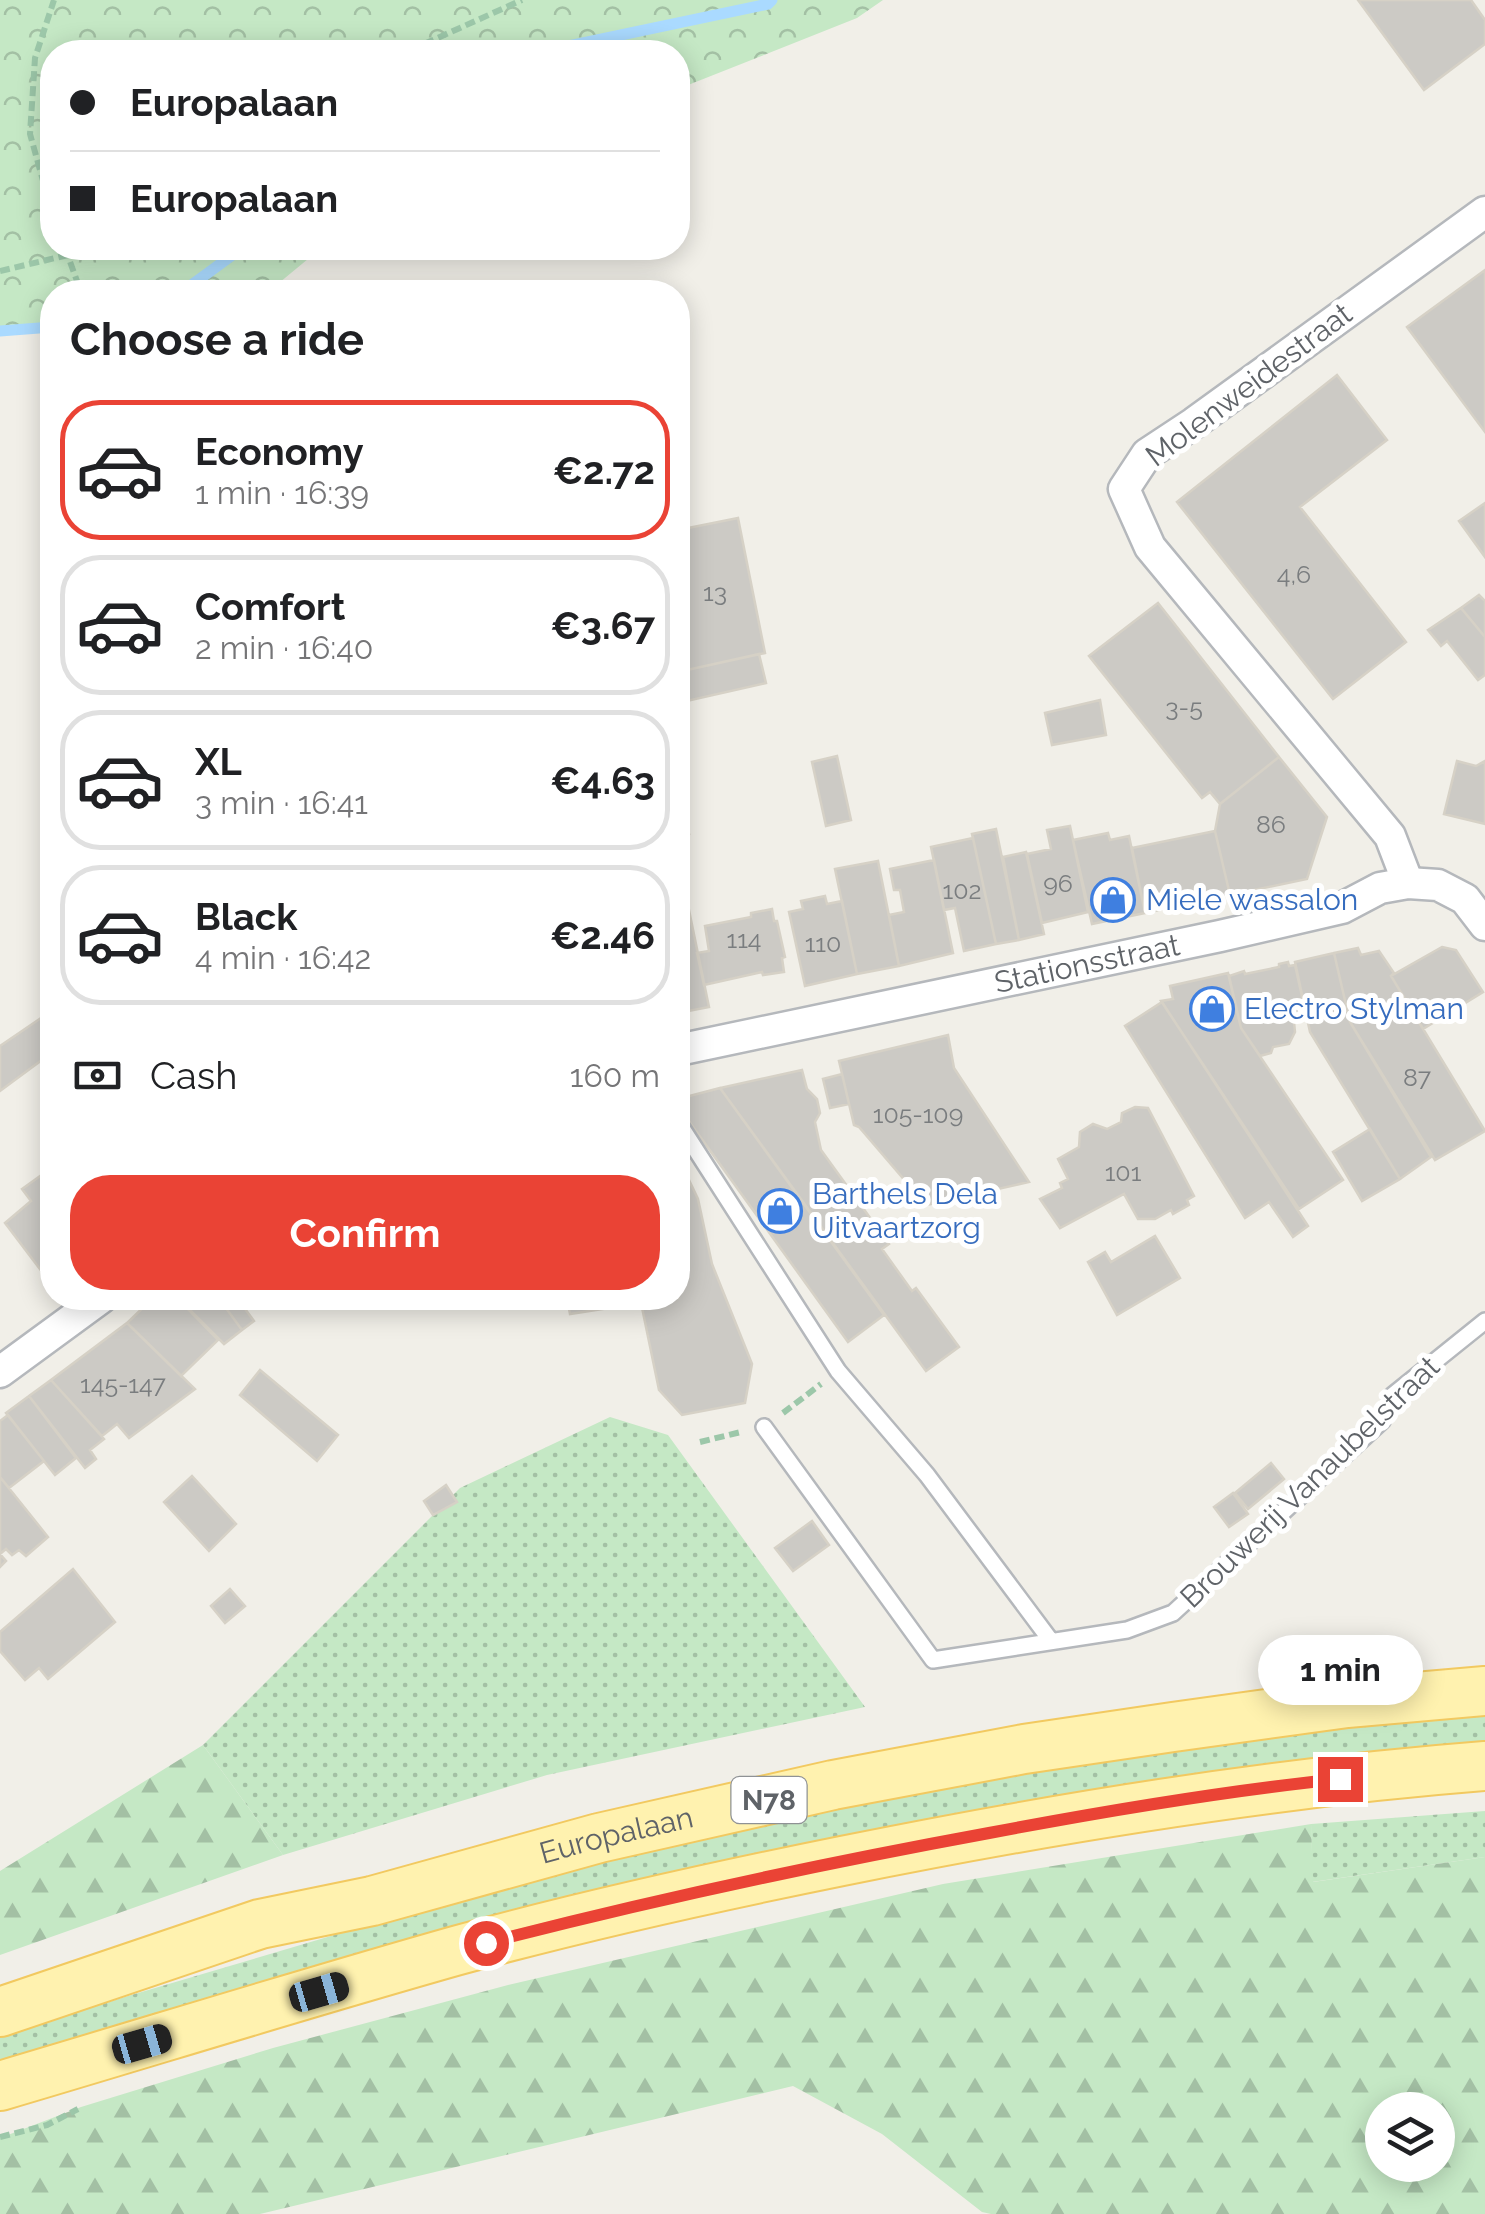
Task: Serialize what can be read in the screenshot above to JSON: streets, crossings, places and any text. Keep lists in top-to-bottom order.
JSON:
{
  "streets": {
    "main road": ["N78", "Europalaan"],
    "street": ["Molenweidestraat", "Stationsstraat"],
    "lane": ["Brouwerij Vanaubelstraat"]
  },
  "crossings": [
    ["Molenweidestraat", "Stationsstraat"]
  ],
  "places": {
    "shop": ["Miele wassalon", "Electro Stylman", "Barthels Dela Uitvaartzorg"]
  },
  "house_numbers": [
    "4,6",
    "13",
    "3-5",
    "86",
    "96",
    "102",
    "114",
    "110",
    "87",
    "105-109",
    "101",
    "145-147"
  ],
  "page": {
    "banner": ["Europalaan", "Europalaan"],
    "heading": "Choose a ride",
    "list": [
      {
        "name": "Economy",
        "note": "1 min · 16:39",
        "value": "€2.72"
      },
      {
        "name": "Comfort",
        "note": "2 min · 16:40",
        "value": "€3.67"
      },
      {
        "name": "XL",
        "note": "3 min · 16:41",
        "value": "€4.63"
      },
      {
        "name": "Black",
        "note": "4 min · 16:42",
        "value": "€2.46"
      }
    ],
    "pay": ["Cash", "160 m"],
    "buttons": "Confirm",
    "bubble": "1 min"
  }
}
